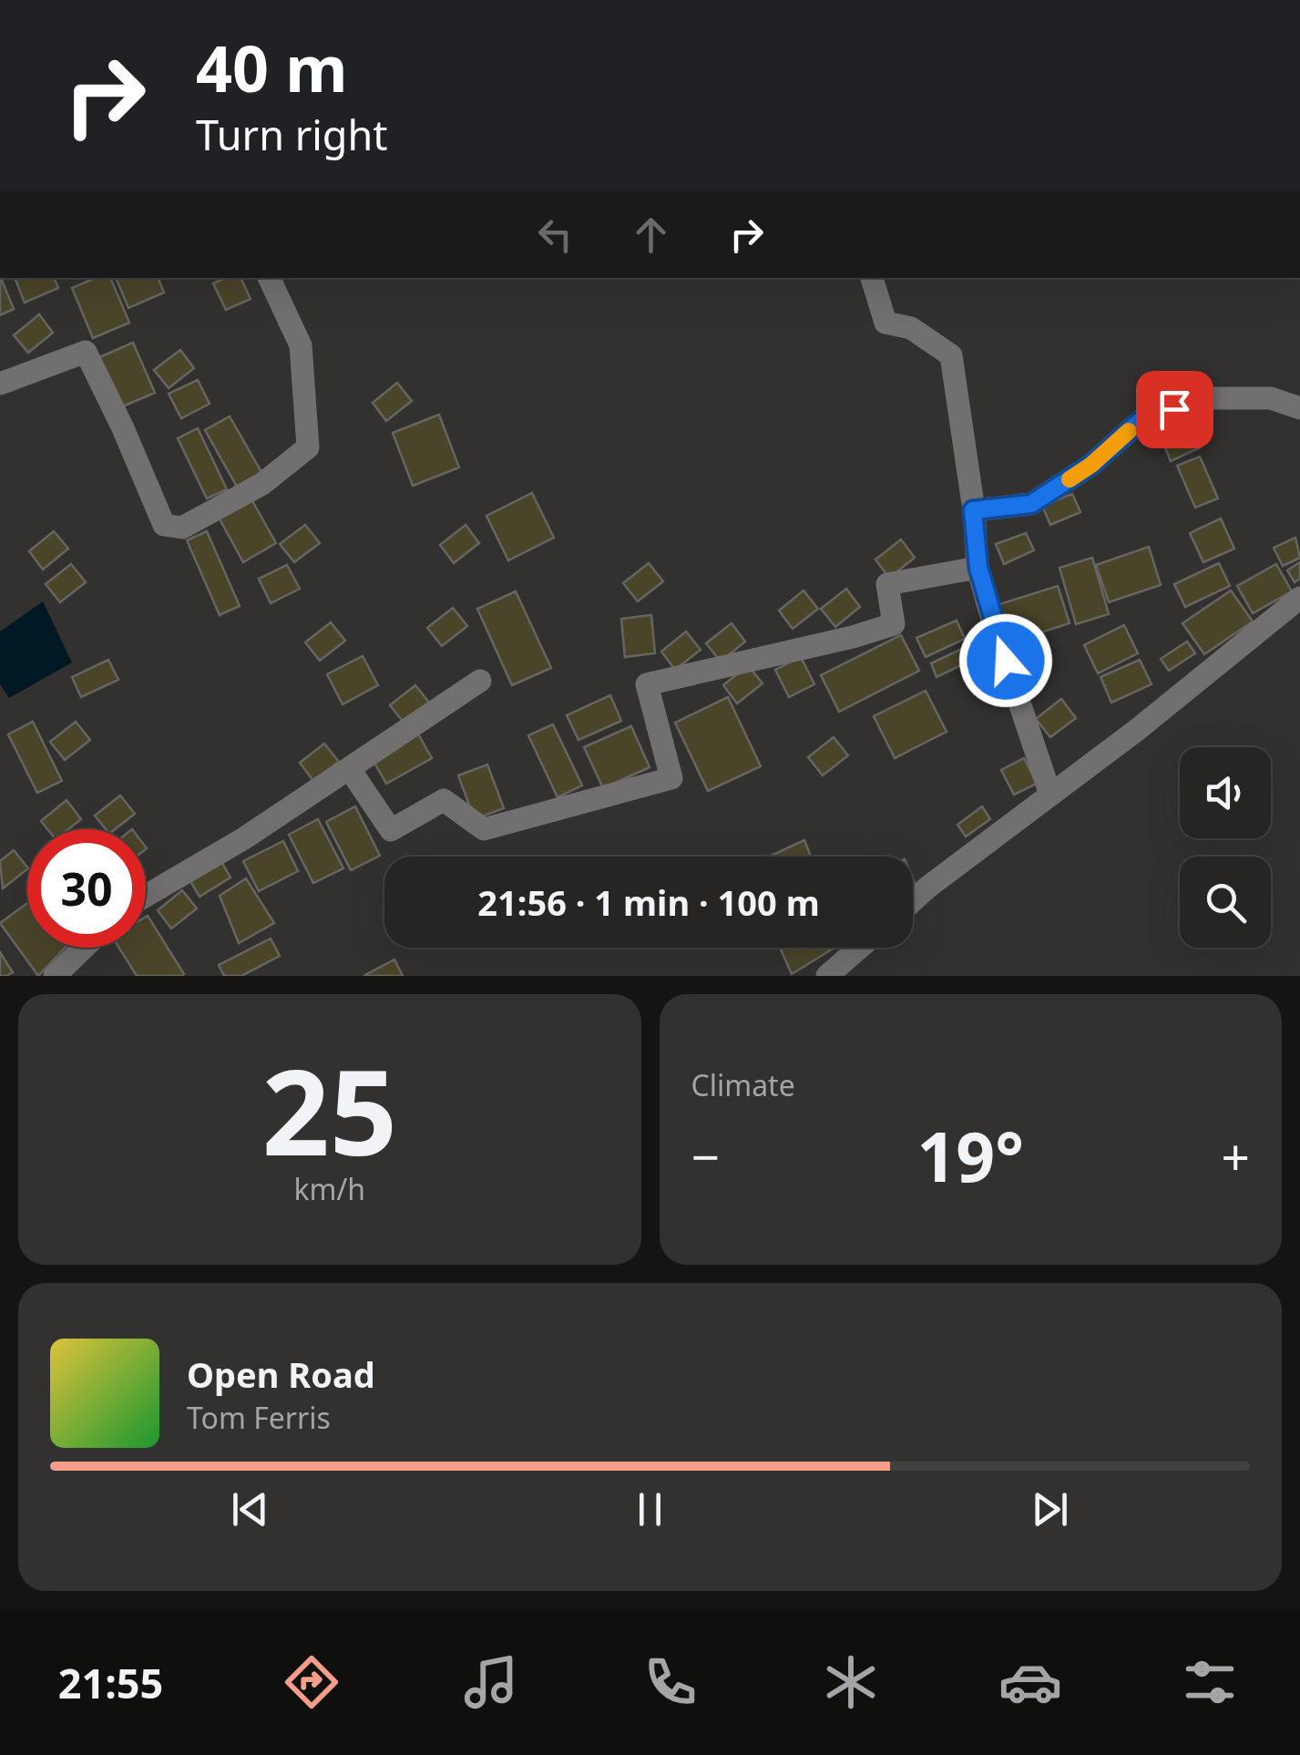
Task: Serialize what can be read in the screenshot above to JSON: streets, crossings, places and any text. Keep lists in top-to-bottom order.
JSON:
{
  "page": {
    "turn": ["40 m", "Turn right"],
    "limit": "30",
    "trip": "21:56 · 1 min · 100 m",
    "tile": [
      ["25", "km/h"],
      "Climate"
    ],
    "heat": ["−", "19°", "+"],
    "song": ["Open Road", "Tom Ferris"],
    "tabs": "21:55"
  }
}
